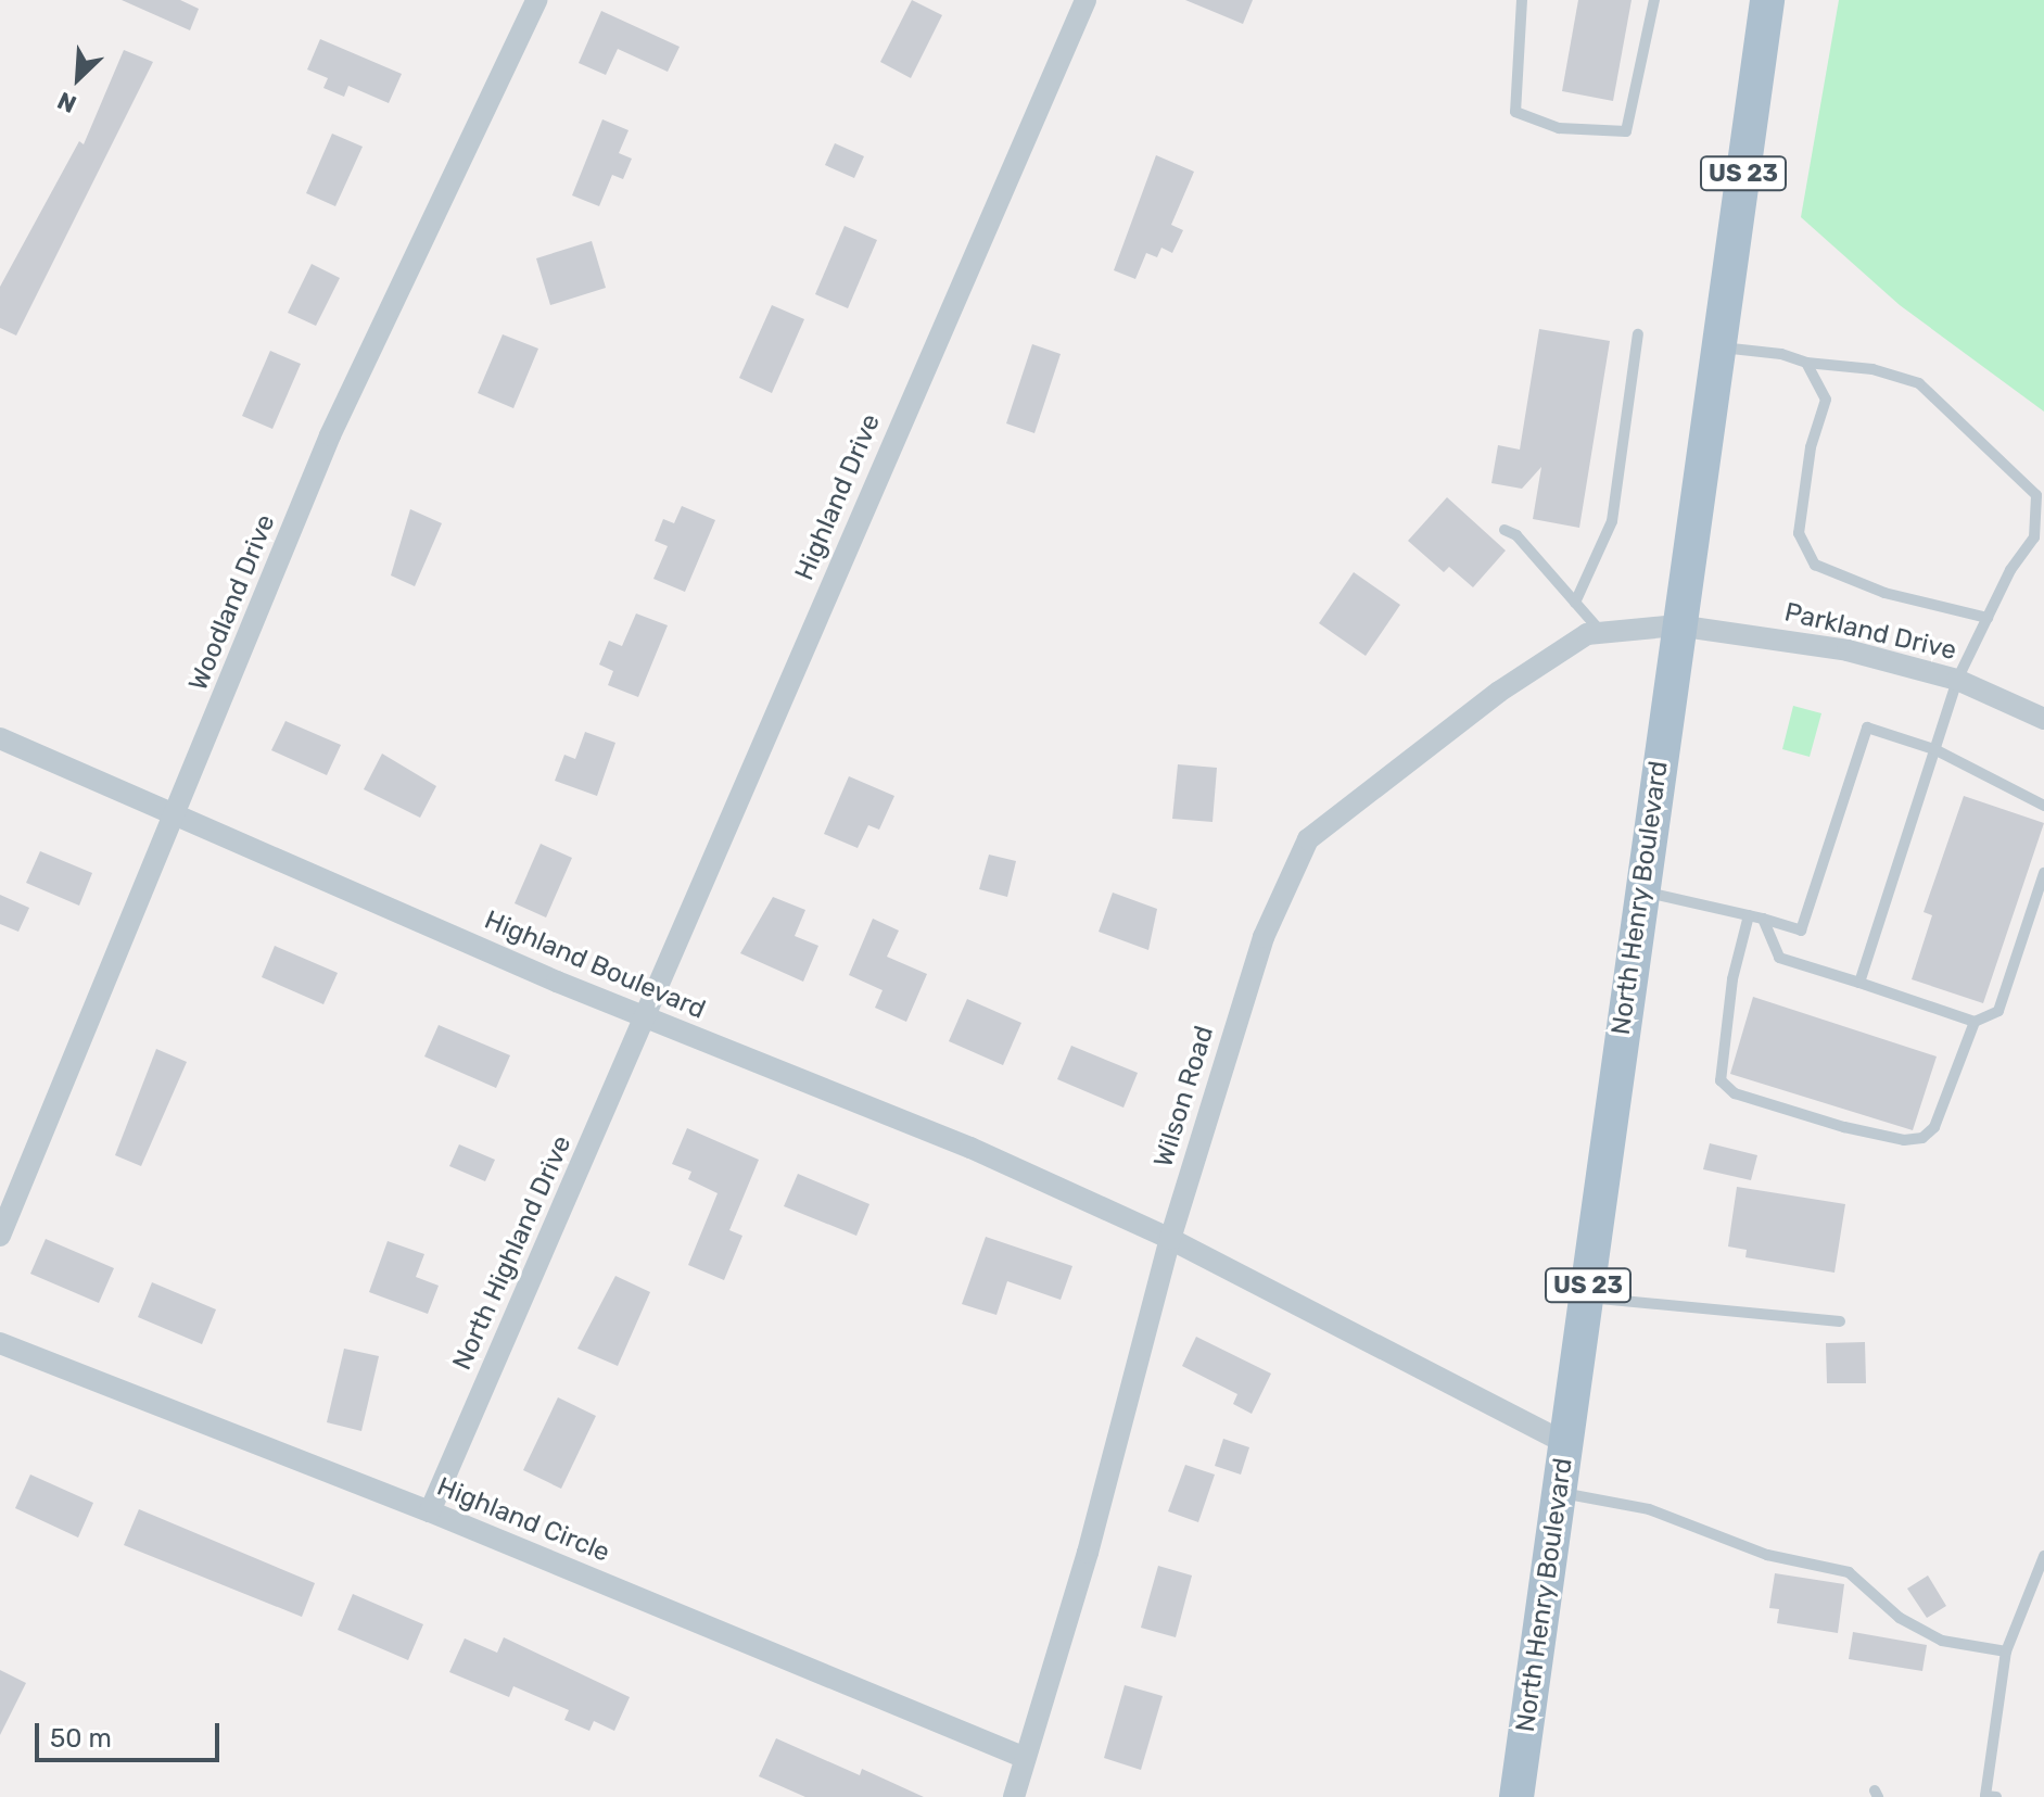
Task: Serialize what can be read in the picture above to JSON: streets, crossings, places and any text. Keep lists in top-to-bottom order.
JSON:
{
  "streets": {
    "main road": ["US 23", "North Henry Boulevard"],
    "street": [
      "Highland Drive",
      "Woodland Drive",
      "Parkland Drive",
      "Highland Boulevard",
      "Wilson Road",
      "North Highland Drive",
      "Highland Circle"
    ]
  },
  "crossings": [
    ["Highland Drive", "Highland Boulevard"],
    ["Highland Drive", "North Highland Drive"],
    ["Woodland Drive", "Highland Boulevard"],
    ["Parkland Drive", "North Henry Boulevard"],
    ["Parkland Drive", "Wilson Road"],
    ["North Henry Boulevard", "Highland Boulevard"],
    ["North Henry Boulevard", "Wilson Road"],
    ["Highland Boulevard", "Wilson Road"],
    ["Highland Boulevard", "North Highland Drive"],
    ["Wilson Road", "Highland Circle"],
    ["North Highland Drive", "Highland Circle"]
  ],
  "scale_bar": "50 m",
  "north": "bottom left"
}
